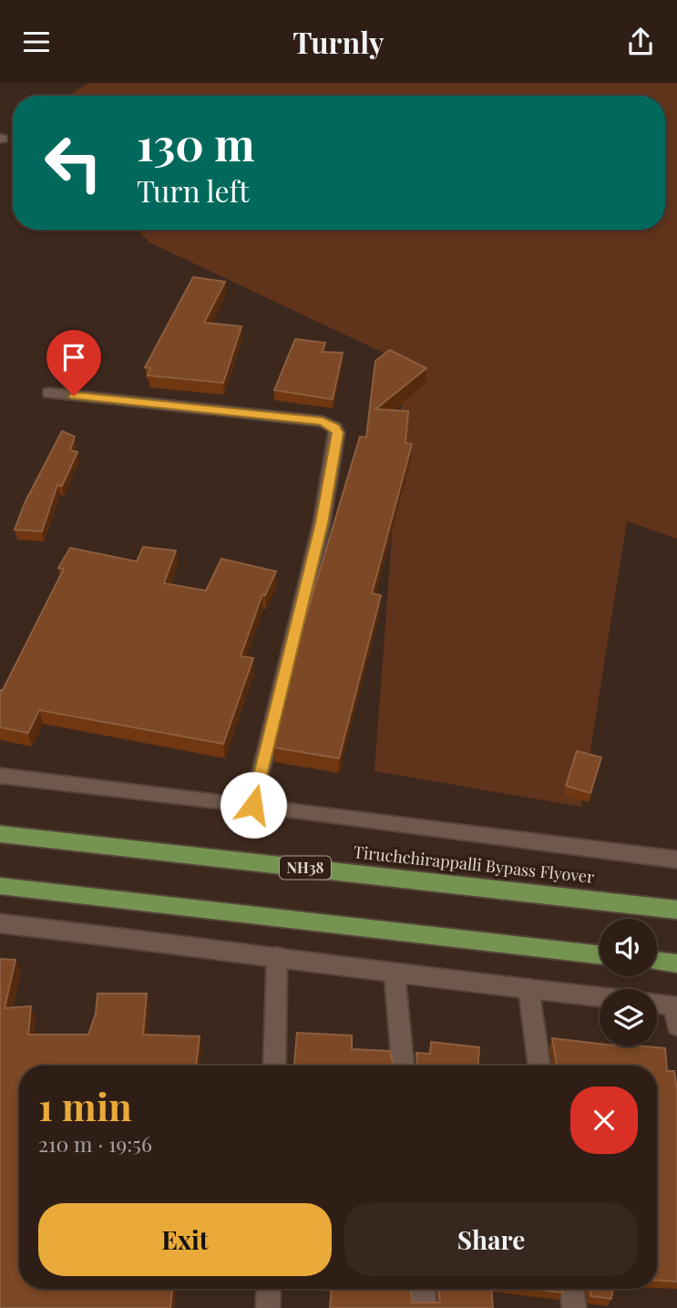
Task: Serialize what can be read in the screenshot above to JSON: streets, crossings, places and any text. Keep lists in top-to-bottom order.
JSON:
{
  "streets": {
    "highway": ["Tiruchchirappalli Bypass Flyover", "NH38"]
  },
  "page": {
    "header": "Turnly",
    "turn": ["130 m", "Turn left"],
    "heading": ["1 min", "210 m · 19:56"],
    "buttons": ["Exit", "Share"]
  }
}
